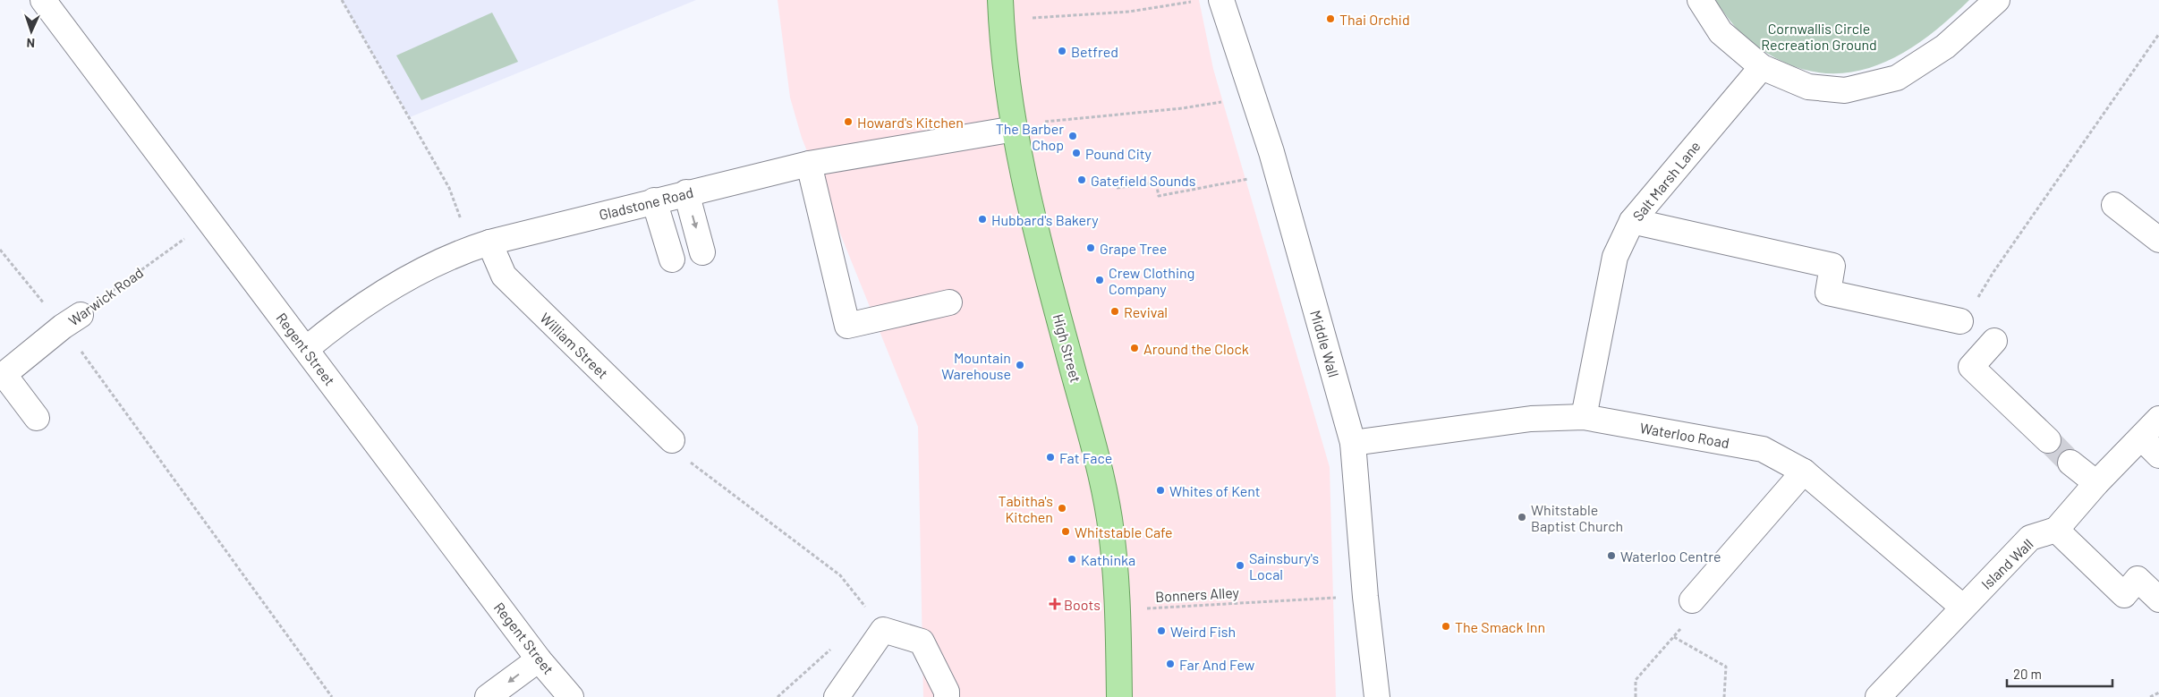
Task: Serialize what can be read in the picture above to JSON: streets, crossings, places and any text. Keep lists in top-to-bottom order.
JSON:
{
  "streets": {
    "main road": ["High Street"],
    "street": [
      "Salt Marsh Lane",
      "Gladstone Road",
      "Warwick Road",
      "Middle Wall",
      "William Street",
      "Regent Street",
      "Waterloo Road",
      "Island Wall"
    ],
    "path": ["Bonners Alley"]
  },
  "crossings": [
    ["Salt Marsh Lane", "Waterloo Road"],
    ["Gladstone Road", "William Street"],
    ["Gladstone Road", "High Street"],
    ["Gladstone Road", "Regent Street"],
    ["Warwick Road", "Regent Street"],
    ["Middle Wall", "Waterloo Road"],
    ["Middle Wall", "Bonners Alley"],
    ["Waterloo Road", "Island Wall"]
  ],
  "parks": ["Cornwallis Circle Recreation Ground"],
  "places": {
    "other": [
      "Thai Orchid",
      "Betfred",
      "Howard's Kitchen",
      "The Barber Chop",
      "Pound City",
      "Gatefield Sounds",
      "Hubbard's Bakery",
      "Grape Tree",
      "Crew Clothing Company",
      "Revival",
      "Around the Clock",
      "Mountain Warehouse",
      "Fat Face",
      "Whites of Kent",
      "Tabitha's Kitchen",
      "Whitstable Baptist Church",
      "Whitstable Cafe",
      "Waterloo Centre",
      "Kathinka",
      "Sainsbury's Local",
      "The Smack Inn",
      "Weird Fish",
      "Far And Few"
    ],
    "health": ["Boots"]
  },
  "scale_bar": "20 m",
  "north": "bottom"
}
